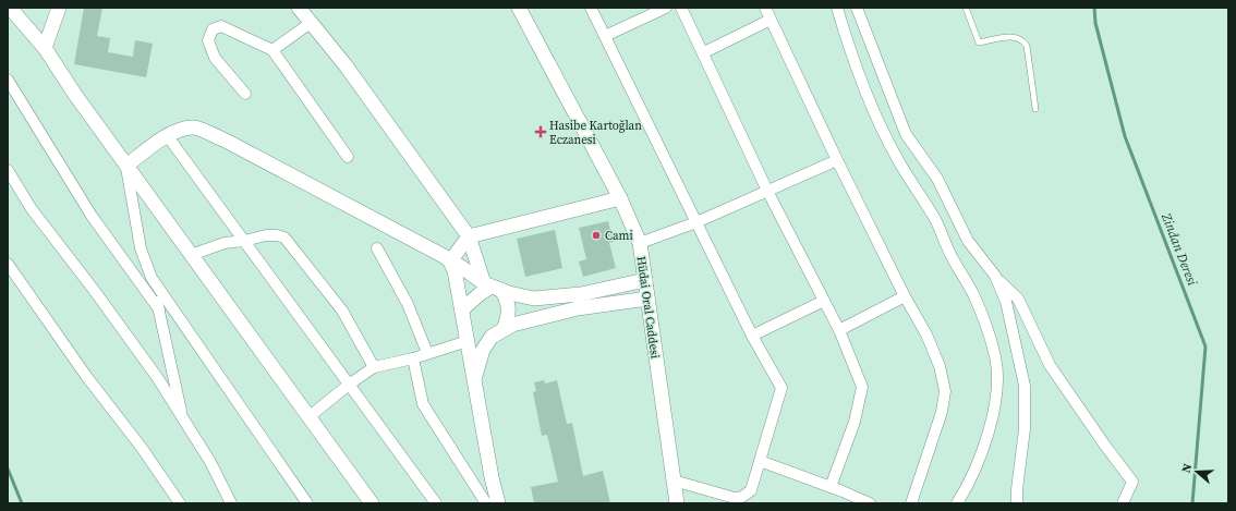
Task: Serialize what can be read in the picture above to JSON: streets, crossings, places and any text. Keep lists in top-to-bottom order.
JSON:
{
  "streets": {
    "street": ["Hüdai Oral Caddesi"]
  },
  "water": ["Zindan Deresi"],
  "places": {
    "health": ["Hasibe Kartoğlan Eczanesi"],
    "other": ["Cami"]
  },
  "north": "left"
}
